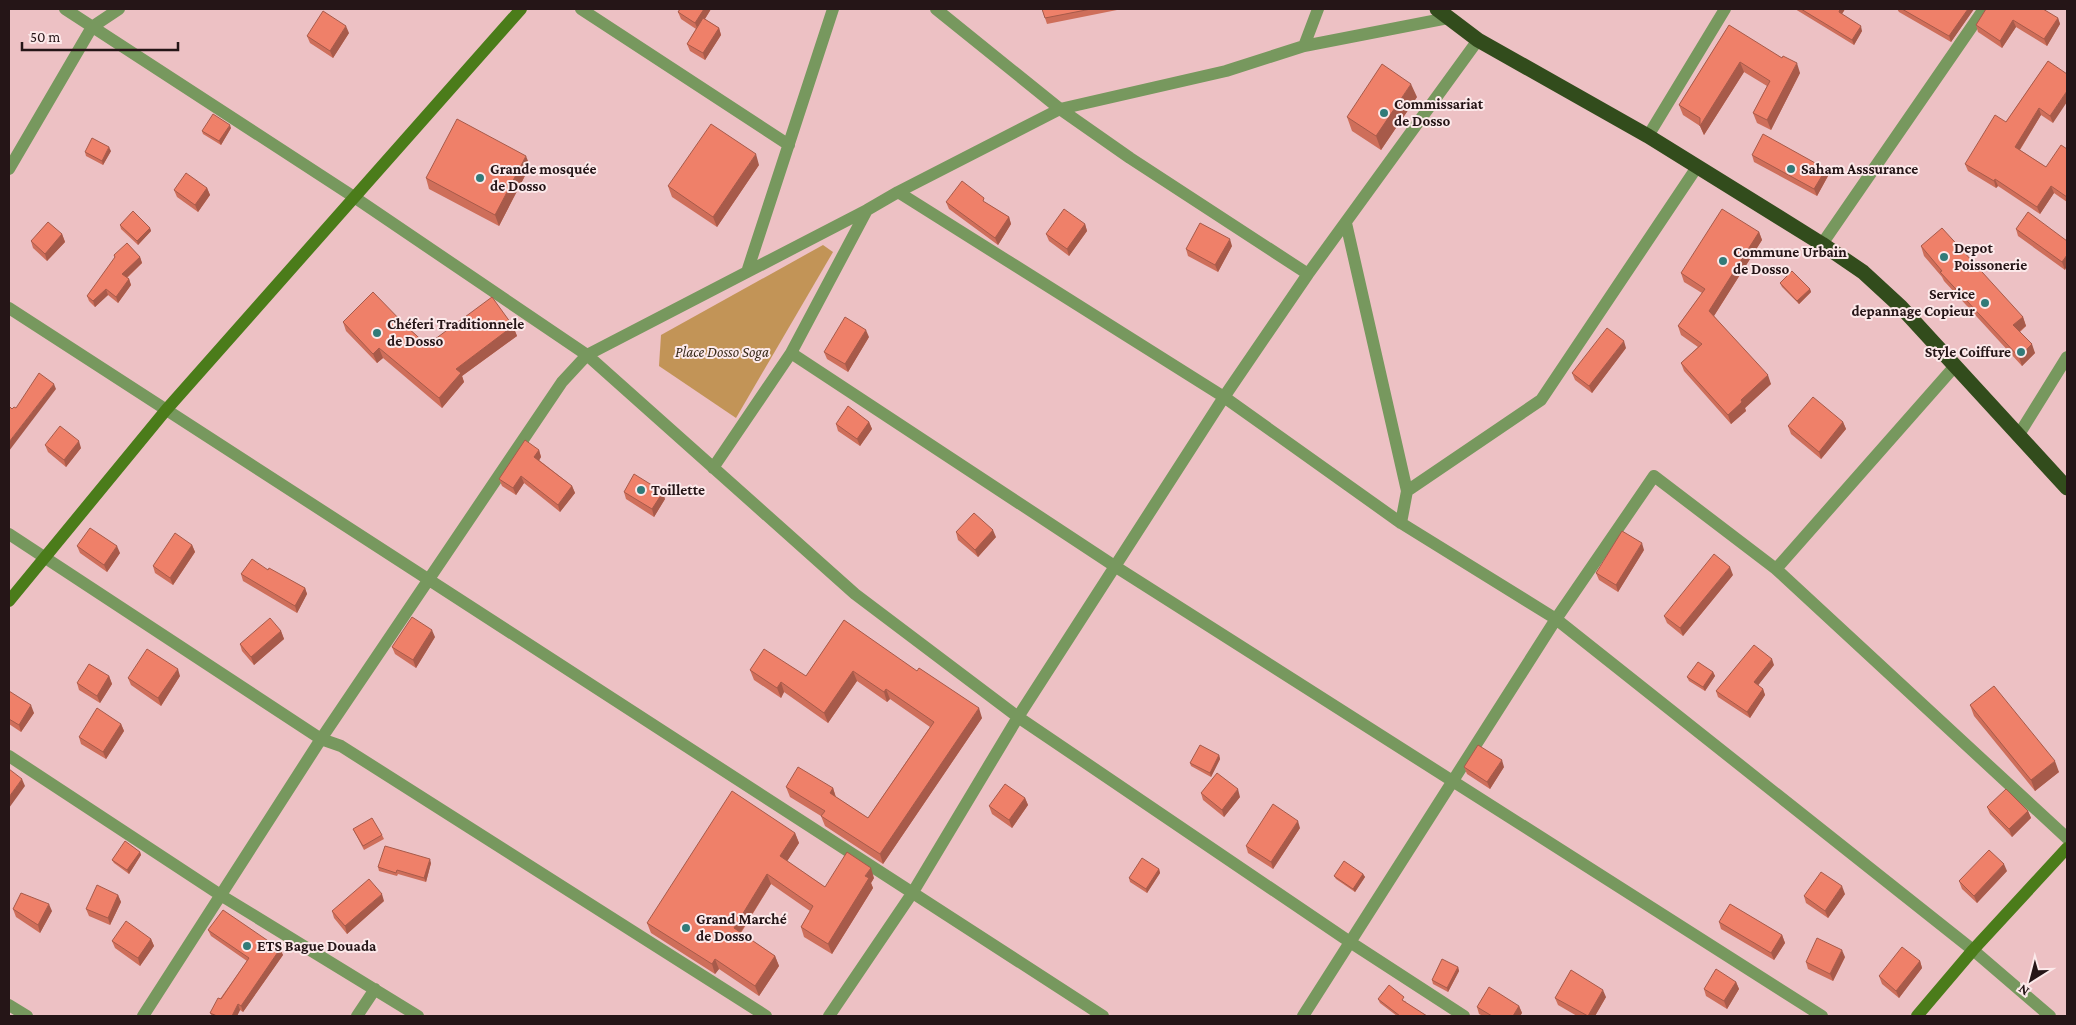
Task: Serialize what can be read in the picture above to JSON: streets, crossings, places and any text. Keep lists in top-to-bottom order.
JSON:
{
  "parks": ["Place Dosso Soga"],
  "places": [
    "Commissariat de Dosso",
    "Saham Asssurance",
    "Grande mosquée de Dosso",
    "Depot Poissonerie",
    "Commune Urbain de Dosso",
    "Service depannage Copieur",
    "Chéferi Traditionnele de Dosso",
    "Style Coiffure",
    "Toillette",
    "Grand Marché de Dosso",
    "ETS Bague Douada"
  ],
  "scale_bar": "50 m",
  "north": "bottom left"
}
